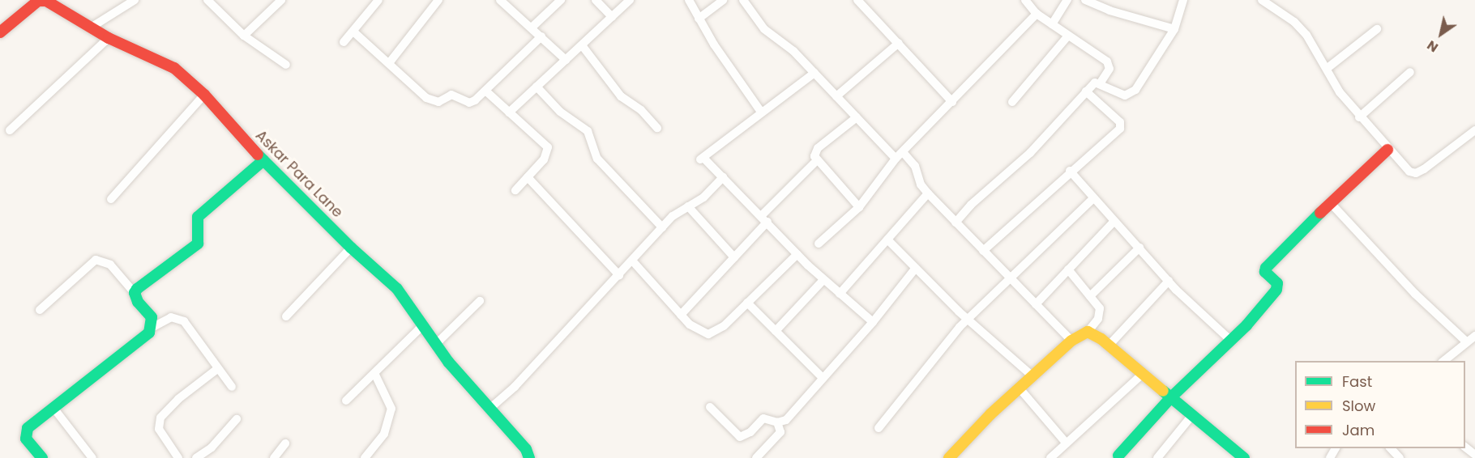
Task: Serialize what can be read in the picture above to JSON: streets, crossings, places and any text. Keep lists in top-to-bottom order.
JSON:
{
  "streets": {
    "street": ["Askar Para Lane"]
  },
  "legend": ["Fast", "Slow", "Jam"],
  "north": "bottom left"
}
